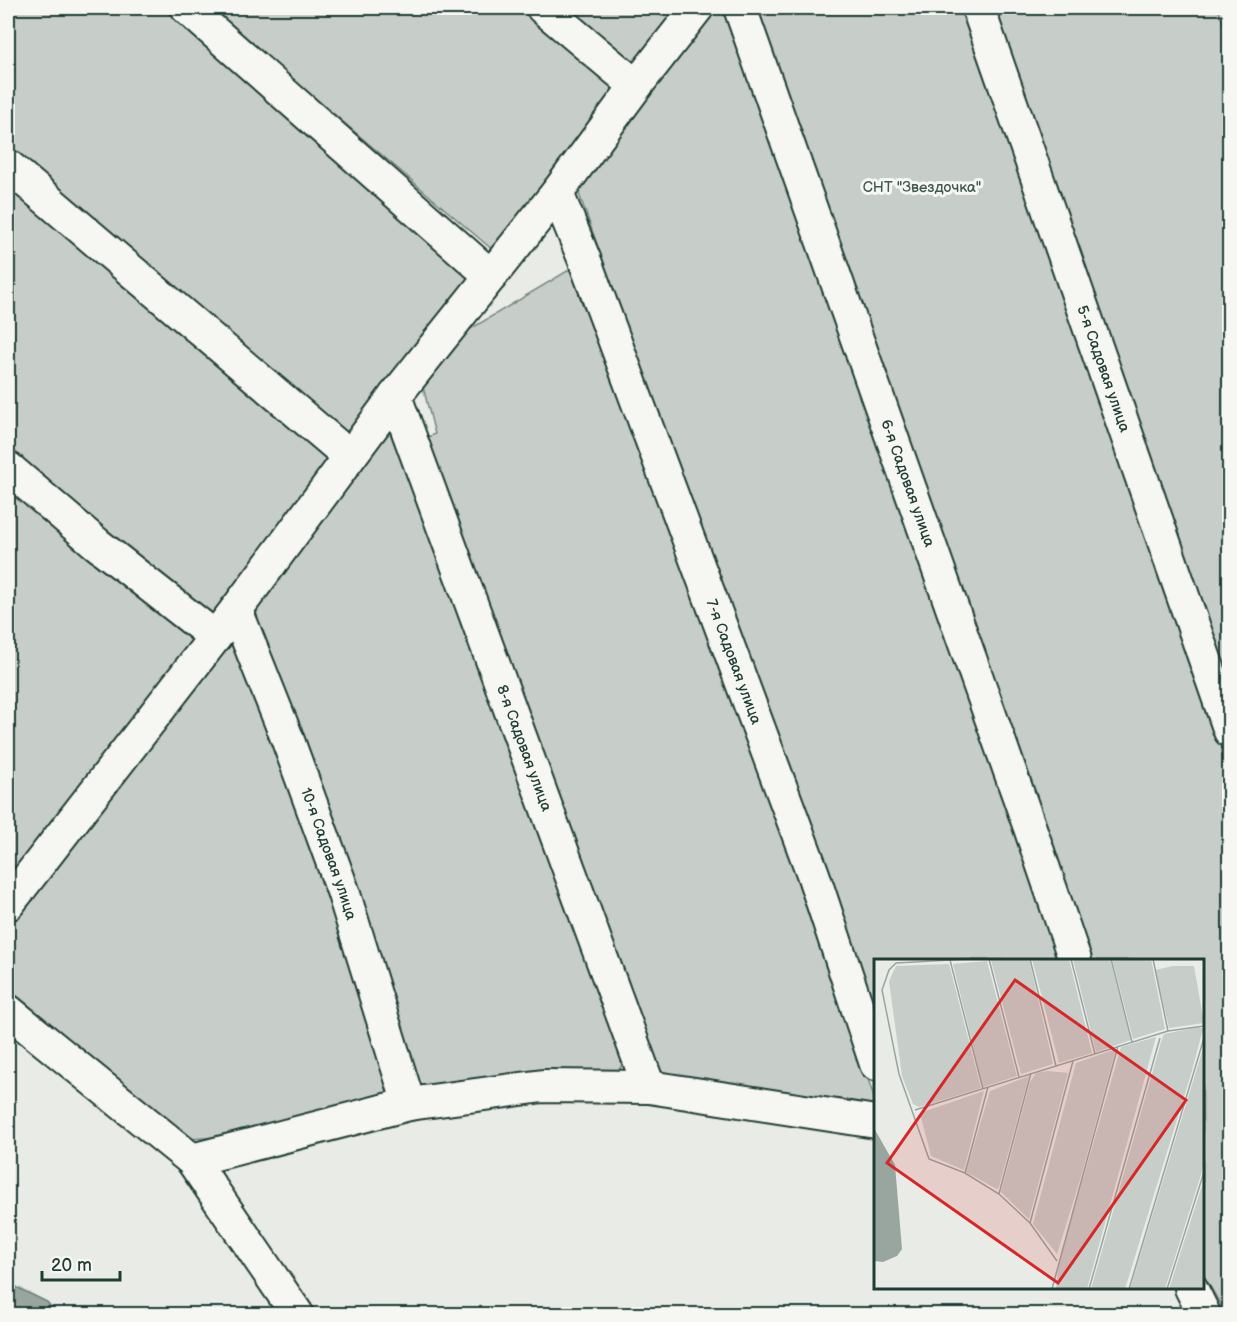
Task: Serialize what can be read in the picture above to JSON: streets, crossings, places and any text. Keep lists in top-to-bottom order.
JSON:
{
  "streets": {
    "street": [
      "5-я Садовая улица",
      "6-я Садовая улица",
      "7-я Садовая улица",
      "8-я Садовая улица",
      "10-я Садовая улица"
    ]
  },
  "parks": ["СНТ \"Звездочка\""],
  "scale_bar": "20 m"
}
